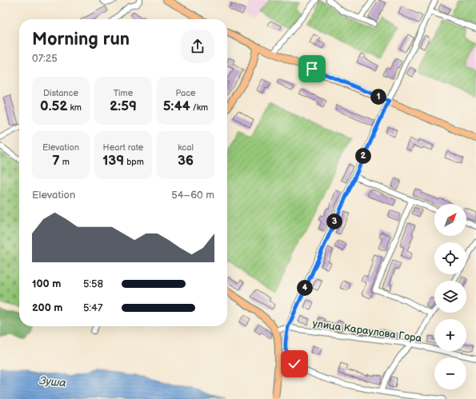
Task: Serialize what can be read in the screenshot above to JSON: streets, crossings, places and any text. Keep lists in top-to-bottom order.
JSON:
{
  "streets": {
    "street": ["улица Караулова Гора"]
  },
  "water": ["Зуша"],
  "north": "top right",
  "page": {
    "heading": ["Morning run", "07:25"],
    "stats": [
      ["Distance", "0.52 km"],
      ["Time", "2:59"],
      ["Pace", "5:44 /km"],
      ["Elevation", "7 m"],
      ["Heart rate", "139 bpm"],
      ["kcal", "36"]
    ],
    "pins": [
      "1",
      "2",
      "3",
      "4"
    ],
    "chart": ["Elevation", "54–60 m"],
    "map_buttons": ["+", "−"],
    "list": [
      {
        "name": "100 m",
        "note": "5:58"
      },
      {
        "name": "200 m",
        "note": "5:47"
      }
    ]
  }
}
